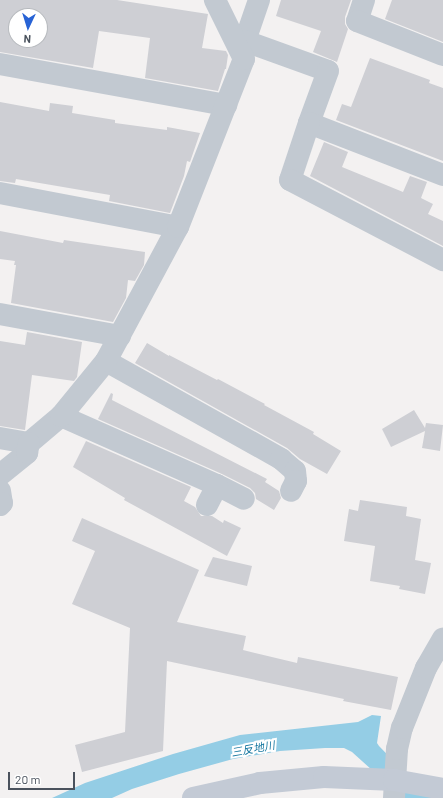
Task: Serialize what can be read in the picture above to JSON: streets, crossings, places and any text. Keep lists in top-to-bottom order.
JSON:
{
  "water": ["三反地川"],
  "scale_bar": "20 m",
  "north": "bottom"
}
